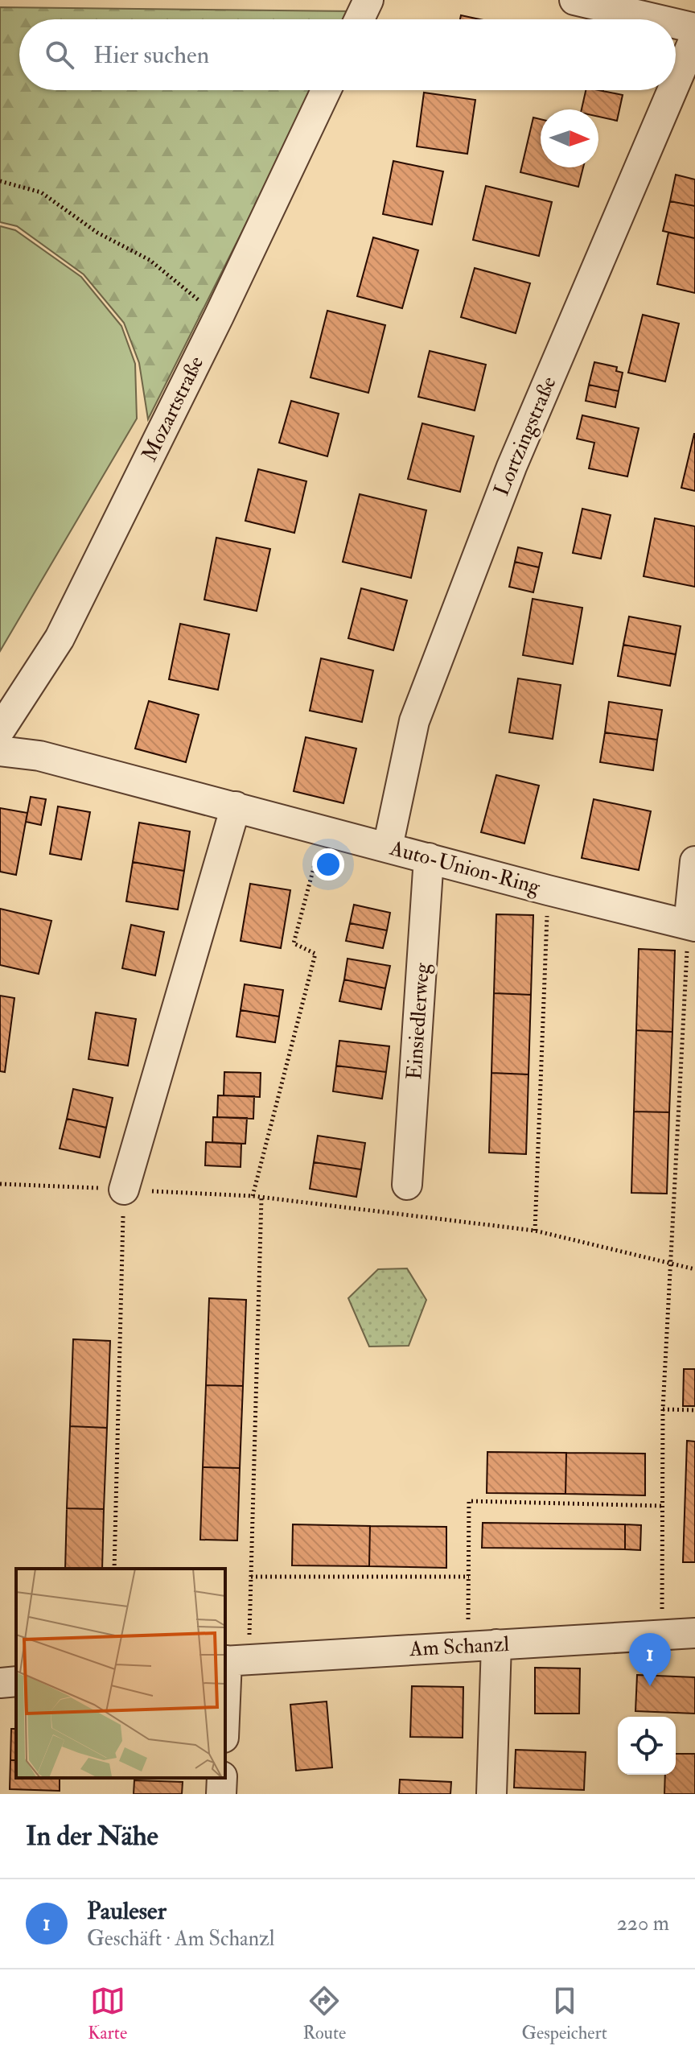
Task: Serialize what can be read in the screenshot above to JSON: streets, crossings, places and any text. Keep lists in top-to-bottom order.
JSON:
{
  "streets": {
    "street": [
      "Mozartstraße",
      "Lortzingstraße",
      "Auto-Union-Ring",
      "Einsiedlerweg",
      "Am Schanzl"
    ]
  },
  "crossings": [
    ["Lortzingstraße", "Auto-Union-Ring"],
    ["Auto-Union-Ring", "Einsiedlerweg"]
  ],
  "north": "right",
  "page": {
    "search": "Hier suchen",
    "pins": "1",
    "heading": "In der Nähe",
    "list": [
      {
        "mark": "1",
        "name": "Pauleser",
        "note": "Geschäft · Am Schanzl",
        "value": "220 m"
      }
    ],
    "nav": ["Karte", "Route", "Gespeichert"]
  }
}
